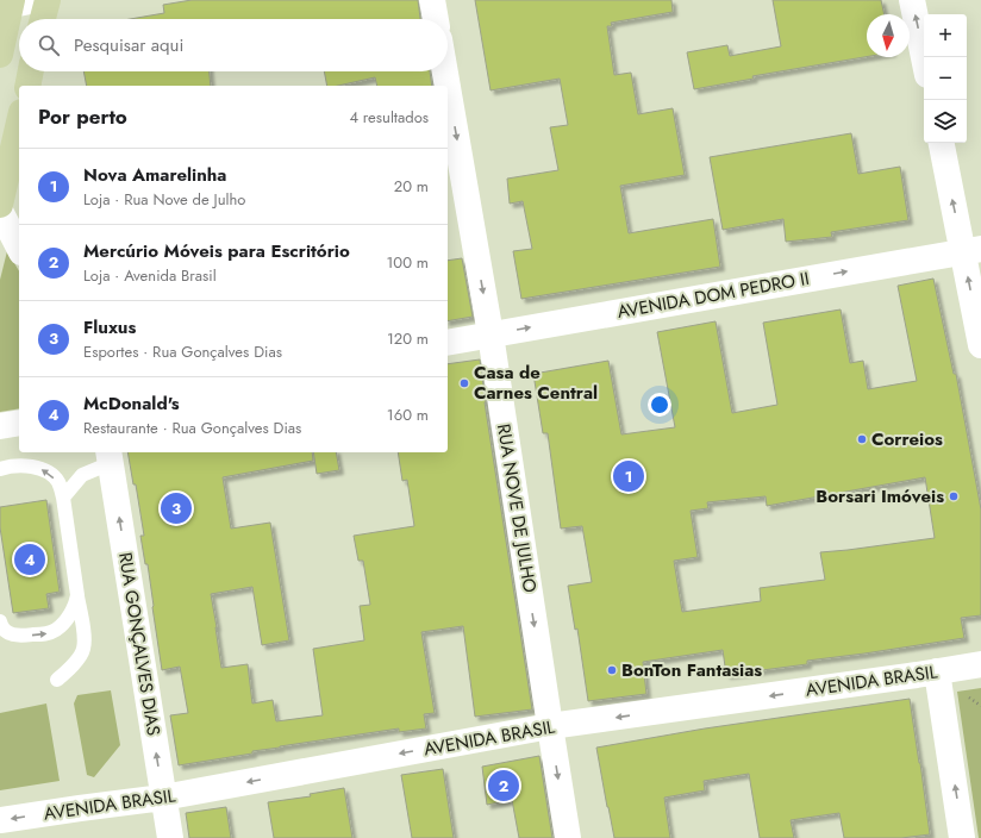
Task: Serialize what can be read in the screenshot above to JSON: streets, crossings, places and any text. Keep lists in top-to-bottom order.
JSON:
{
  "streets": {
    "street": [
      "AVENIDA DOM PEDRO II",
      "RUA NOVE DE JULHO",
      "RUA GONÇALVES DIAS",
      "AVENIDA BRASIL"
    ]
  },
  "crossings": [
    ["AVENIDA DOM PEDRO II", "RUA NOVE DE JULHO"],
    ["RUA NOVE DE JULHO", "AVENIDA BRASIL"],
    ["RUA GONÇALVES DIAS", "AVENIDA BRASIL"]
  ],
  "one_way": [
    "AVENIDA DOM PEDRO II",
    "RUA NOVE DE JULHO",
    "RUA GONÇALVES DIAS",
    "AVENIDA BRASIL"
  ],
  "places": [
    "Casa de Carnes Central",
    "Correios",
    "Borsari Imóveis",
    "BonTon Fantasias"
  ],
  "north": "bottom",
  "page": {
    "map_buttons": ["+", "−"],
    "search": "Pesquisar aqui",
    "heading": ["Por perto", "4 resultados"],
    "list": [
      {
        "mark": "1",
        "name": "Nova Amarelinha",
        "note": "Loja · Rua Nove de Julho",
        "value": "20 m"
      },
      {
        "mark": "2",
        "name": "Mercúrio Móveis para Escritório",
        "note": "Loja · Avenida Brasil",
        "value": "100 m"
      },
      {
        "mark": "3",
        "name": "Fluxus",
        "note": "Esportes · Rua Gonçalves Dias",
        "value": "120 m"
      },
      {
        "mark": "4",
        "name": "McDonald's",
        "note": "Restaurante · Rua Gonçalves Dias",
        "value": "160 m"
      }
    ],
    "pins": [
      "1",
      "3",
      "4",
      "2"
    ]
  }
}
